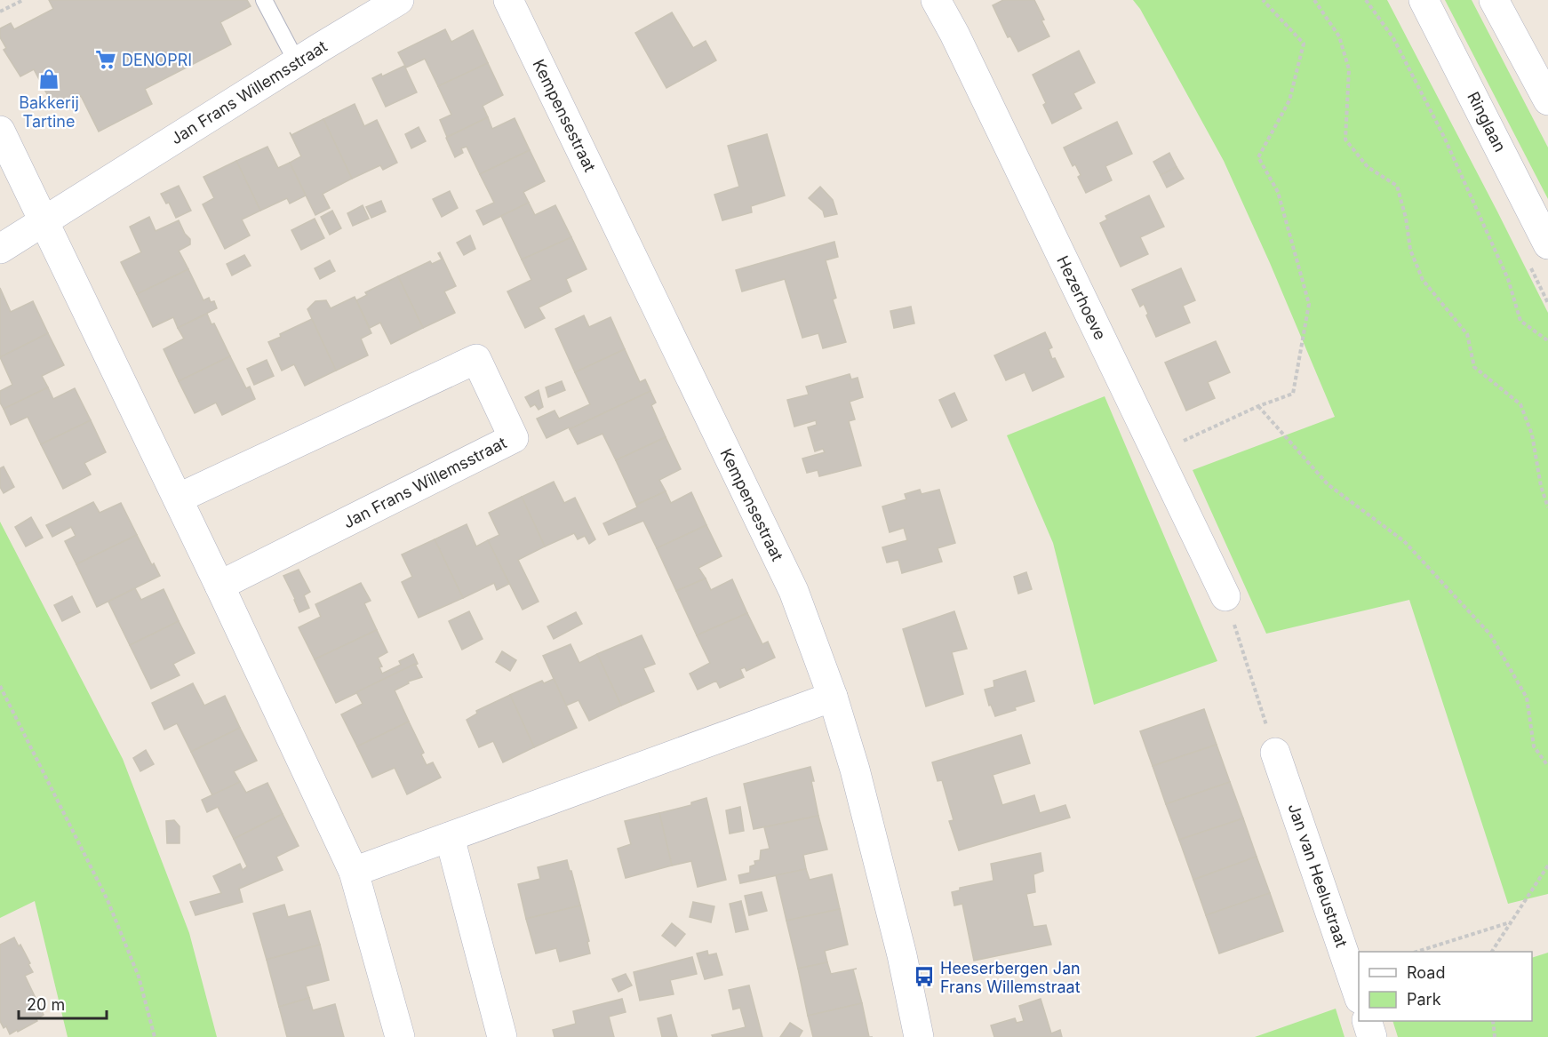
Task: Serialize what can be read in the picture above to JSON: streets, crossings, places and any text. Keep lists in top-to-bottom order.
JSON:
{
  "streets": {
    "street": [
      "Jan Frans Willemsstraat",
      "Kempensestraat",
      "Ringlaan",
      "Hezerhoeve",
      "Jan van Heelustraat"
    ]
  },
  "places": {
    "supermarket": ["DENOPRI"],
    "shop": ["Bakkerij Tartine"],
    "bus stop": ["Heeserbergen Jan Frans Willemstraat"]
  },
  "legend": ["Road", "Park"],
  "scale_bar": "20 m"
}
